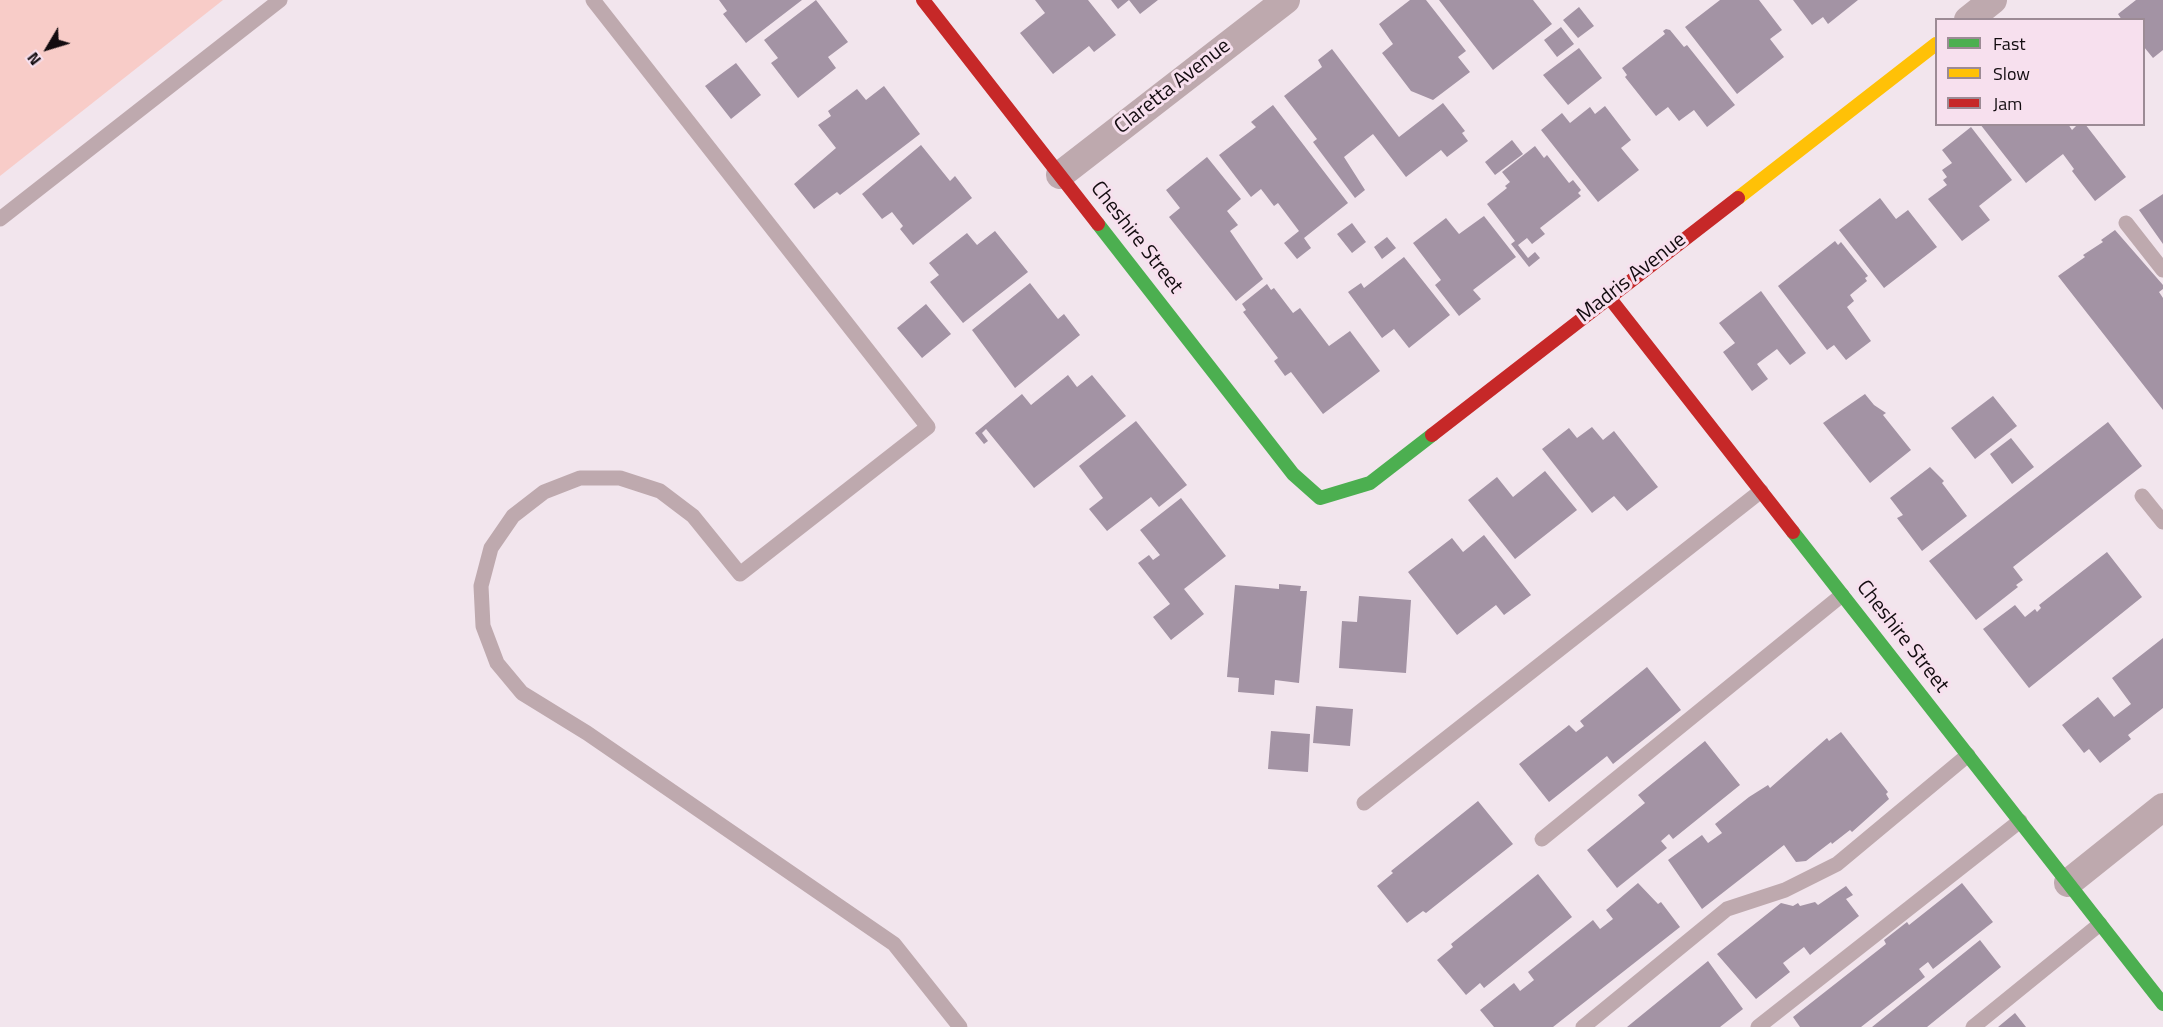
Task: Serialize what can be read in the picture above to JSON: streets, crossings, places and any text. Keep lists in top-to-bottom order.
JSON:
{
  "streets": {
    "street": ["Claretta Avenue", "Cheshire Street", "Madris Avenue"]
  },
  "crossings": [
    ["Claretta Avenue", "Cheshire Street"],
    ["Cheshire Street", "Madris Avenue"]
  ],
  "legend": ["Fast", "Slow", "Jam"],
  "north": "bottom left"
}
